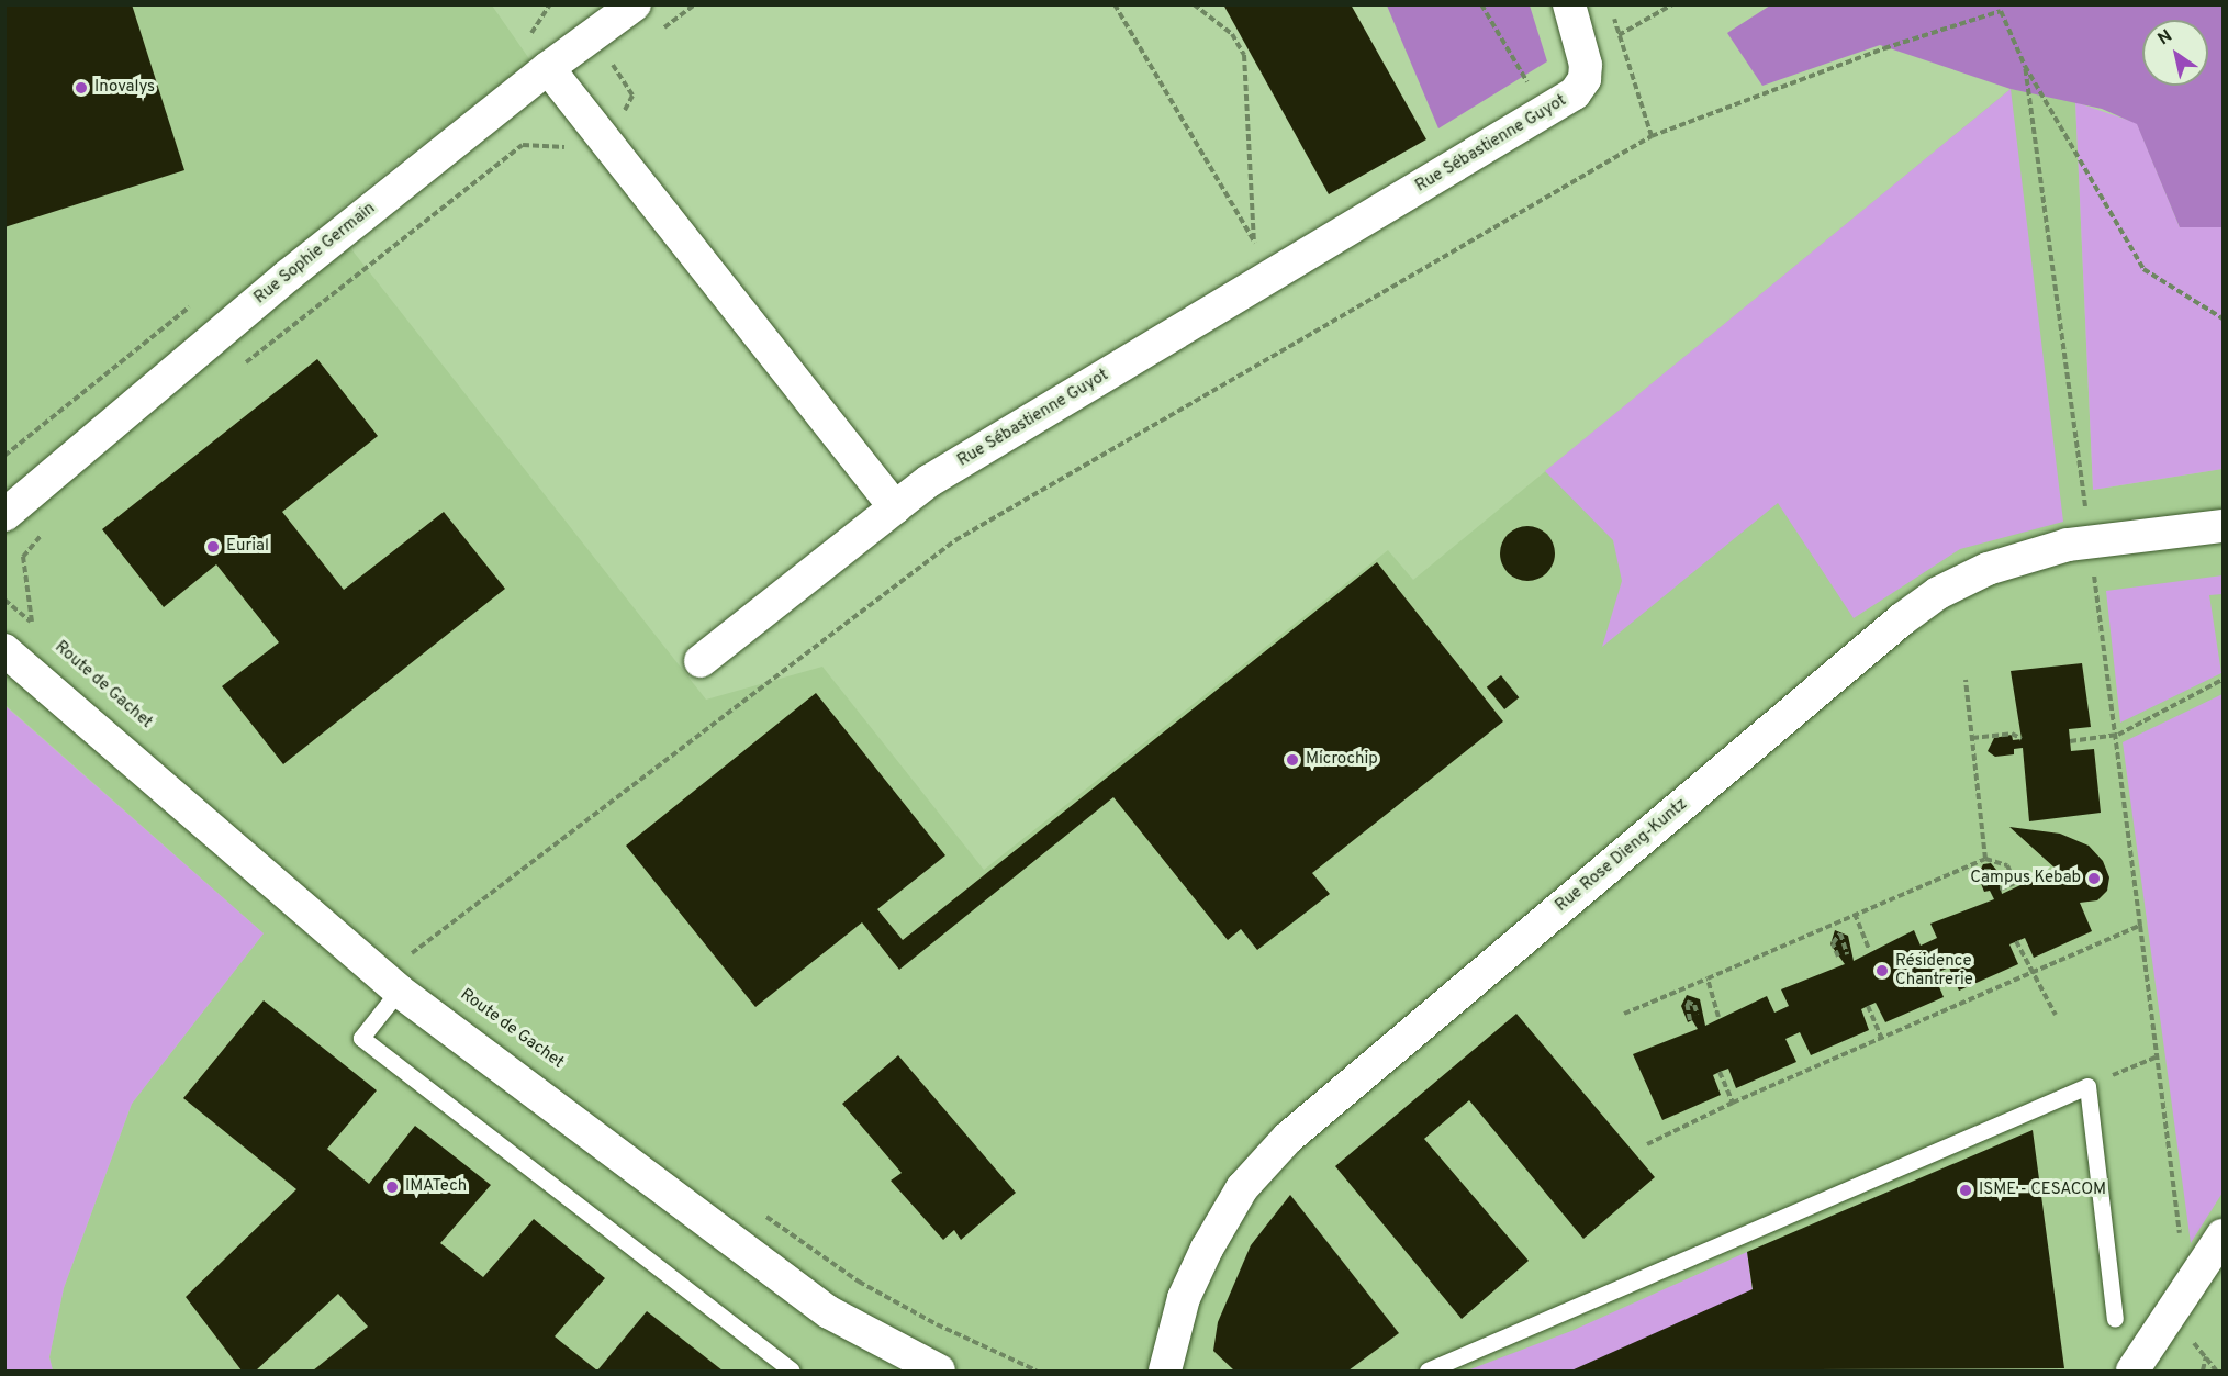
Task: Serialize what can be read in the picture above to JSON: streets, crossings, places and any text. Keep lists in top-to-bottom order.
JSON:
{
  "streets": {
    "street": ["Rue Sébastienne Guyot", "Rue Sophie Germain", "Rue Rose Dieng-Kuntz"],
    "path": ["Route de Gachet"]
  },
  "places": [
    "Inovalys",
    "Eurial",
    "Microchip",
    "Campus Kebab",
    "Résidence Chantrerie",
    "IMATech",
    "ISME - CESACOM"
  ],
  "north": "top left"
}
